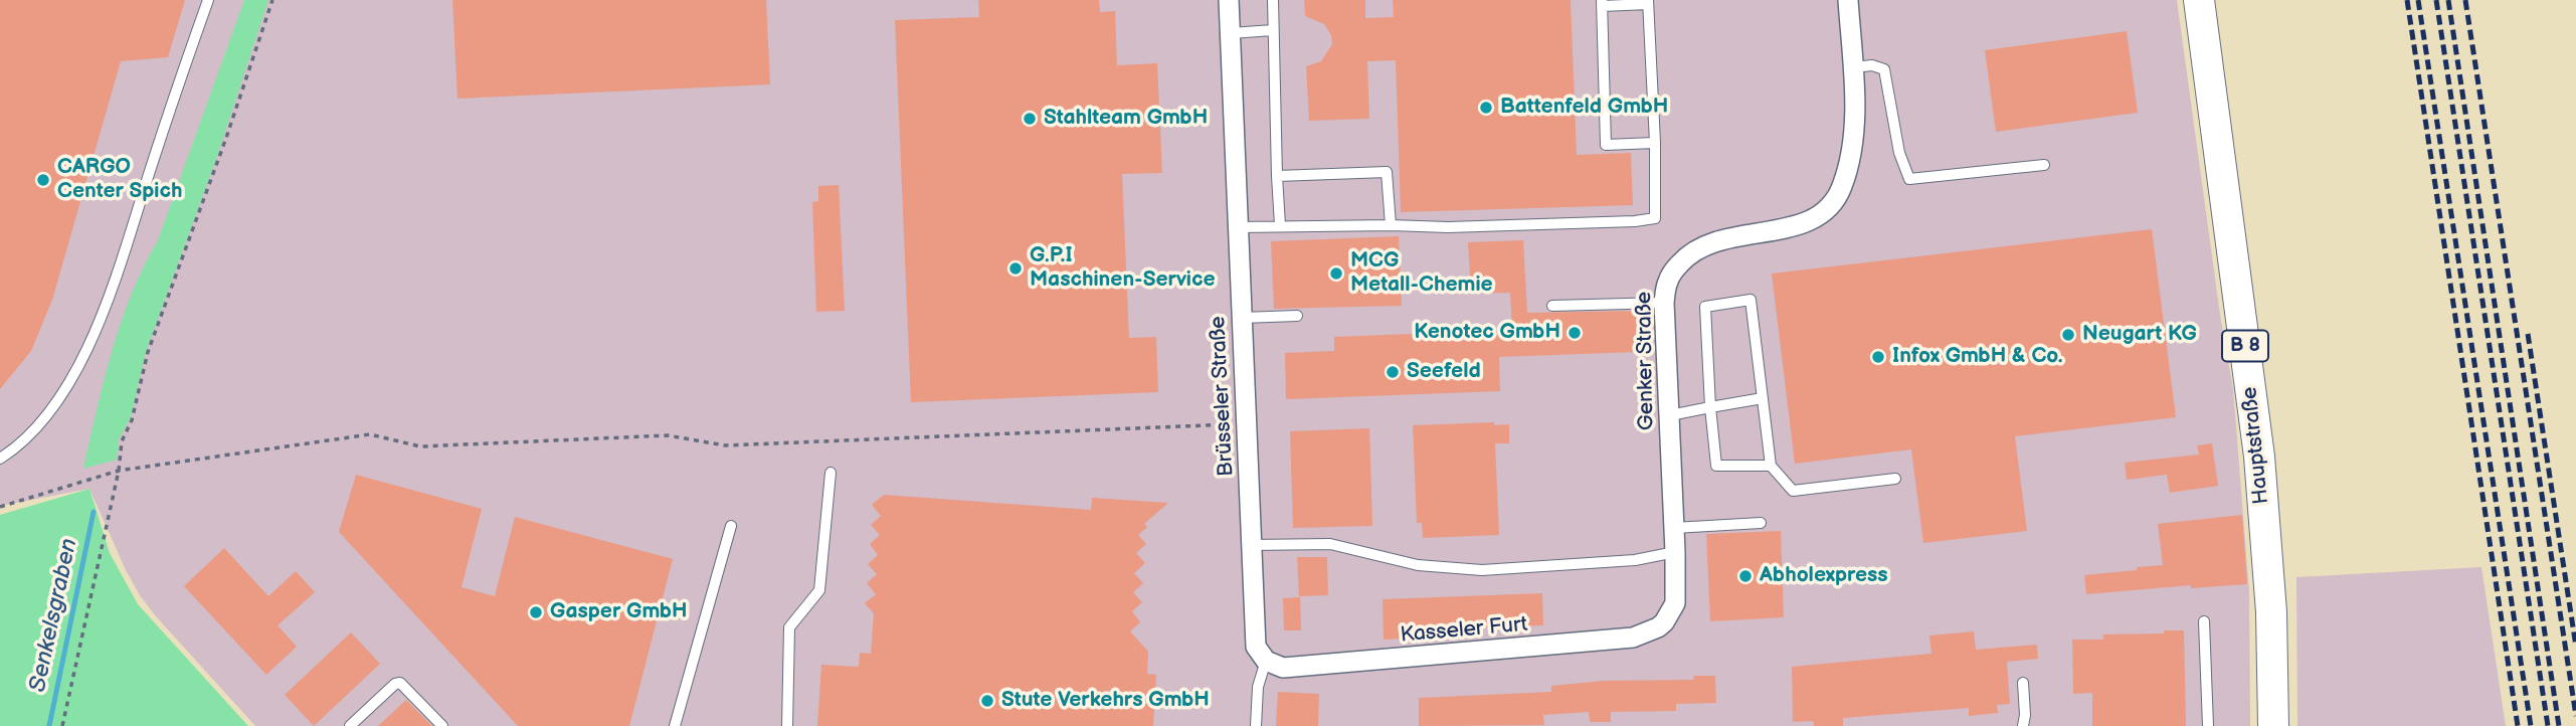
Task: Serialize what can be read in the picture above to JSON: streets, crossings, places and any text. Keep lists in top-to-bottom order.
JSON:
{
  "streets": {
    "main road": ["B 8", "Hauptstraße"],
    "street": ["Genker Straße", "Brüsseler Straße", "Kasseler Furt"]
  },
  "crossings": [
    ["Genker Straße", "Kasseler Furt"],
    ["Brüsseler Straße", "Kasseler Furt"]
  ],
  "water": ["Senkelsgraben"],
  "places": [
    "Battenfeld GmbH",
    "Stahlteam GmbH",
    "CARGO Center Spich",
    "G.P.I Maschinen-Service",
    "MCG Metall-Chemie",
    "Kenotec GmbH",
    "Neugart KG",
    "Infox GmbH & Co.",
    "Seefeld",
    "Abholexpress",
    "Gasper GmbH",
    "Stute Verkehrs GmbH"
  ]
}
